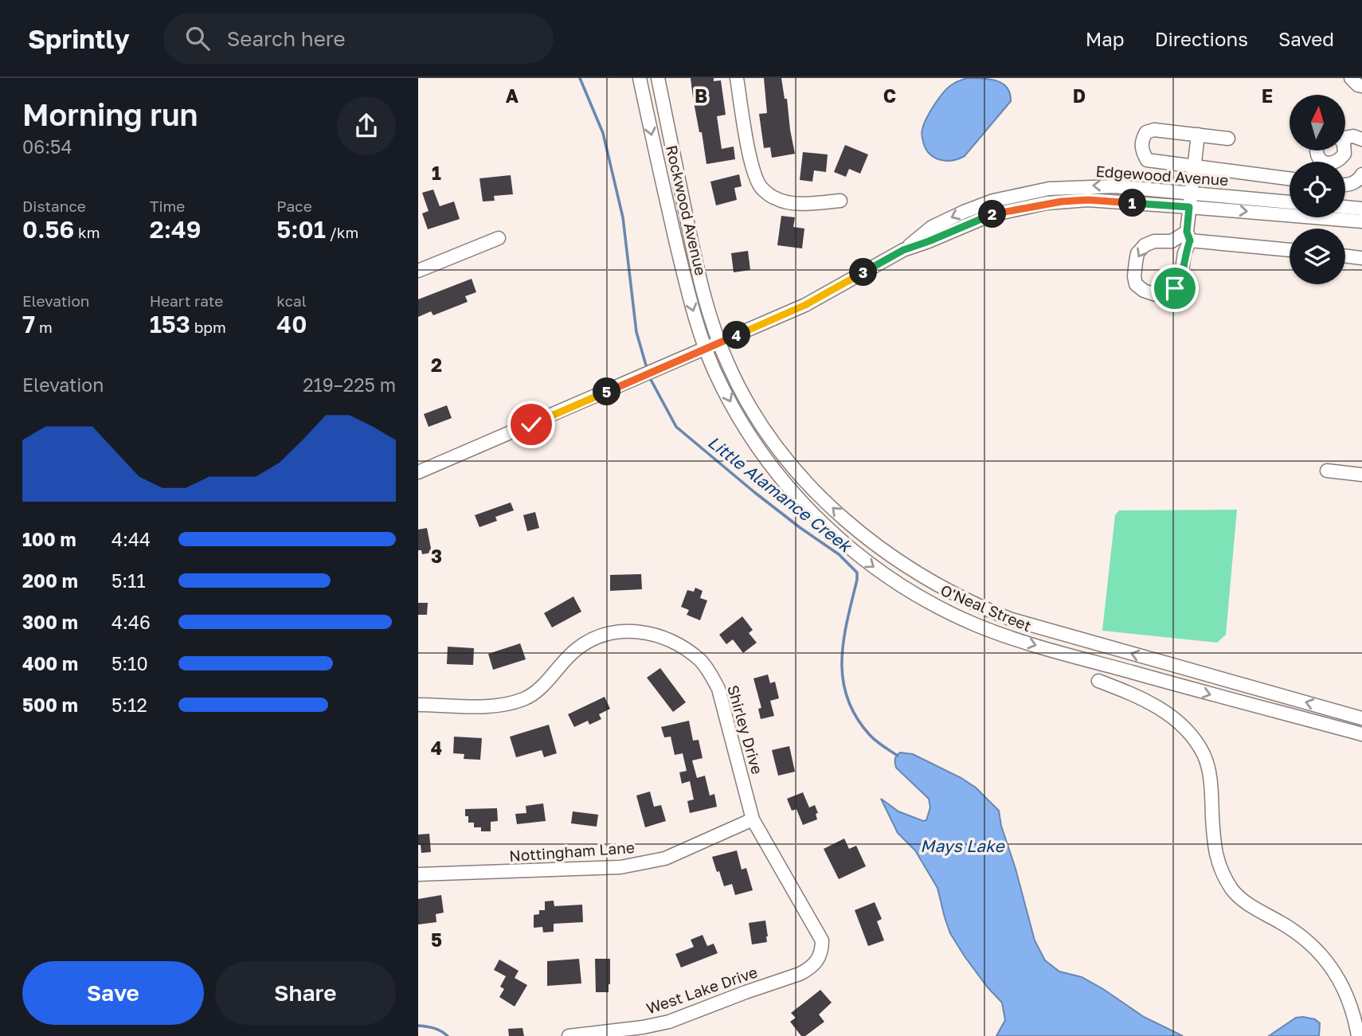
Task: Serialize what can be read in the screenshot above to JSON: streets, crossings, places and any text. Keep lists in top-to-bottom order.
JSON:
{
  "streets": {
    "street": [
      "Edgewood Avenue",
      "Rockwood Avenue",
      "O'Neal Street",
      "Shirley Drive",
      "Nottingham Lane",
      "West Lake Drive"
    ]
  },
  "crossings": [
    ["Edgewood Avenue", "Rockwood Avenue"],
    ["Edgewood Avenue", "O'Neal Street"],
    ["Rockwood Avenue", "O'Neal Street"],
    ["Shirley Drive", "Nottingham Lane"],
    ["Shirley Drive", "West Lake Drive"]
  ],
  "water": ["Little Alamance Creek", "Mays Lake"],
  "north": "top",
  "page": {
    "header": "Sprintly",
    "search": "Search here",
    "nav": ["Map", "Directions", "Saved"],
    "heading": ["Morning run", "06:54"],
    "stats": [
      ["Distance", "0.56 km"],
      ["Time", "2:49"],
      ["Pace", "5:01 /km"],
      ["Elevation", "7 m"],
      ["Heart rate", "153 bpm"],
      ["kcal", "40"]
    ],
    "pins": [
      "1",
      "2",
      "3",
      "4",
      "5"
    ],
    "chart": ["Elevation", "219–225 m"],
    "list": [
      {
        "name": "100 m",
        "note": "4:44"
      },
      {
        "name": "200 m",
        "note": "5:11"
      },
      {
        "name": "300 m",
        "note": "4:46"
      },
      {
        "name": "400 m",
        "note": "5:10"
      },
      {
        "name": "500 m",
        "note": "5:12"
      }
    ],
    "buttons": ["Save", "Share"]
  },
  "grid": {
    "columns": [
      "A",
      "B",
      "C",
      "D",
      "E"
    ],
    "rows": [
      "1",
      "2",
      "3",
      "4",
      "5"
    ]
  }
}
